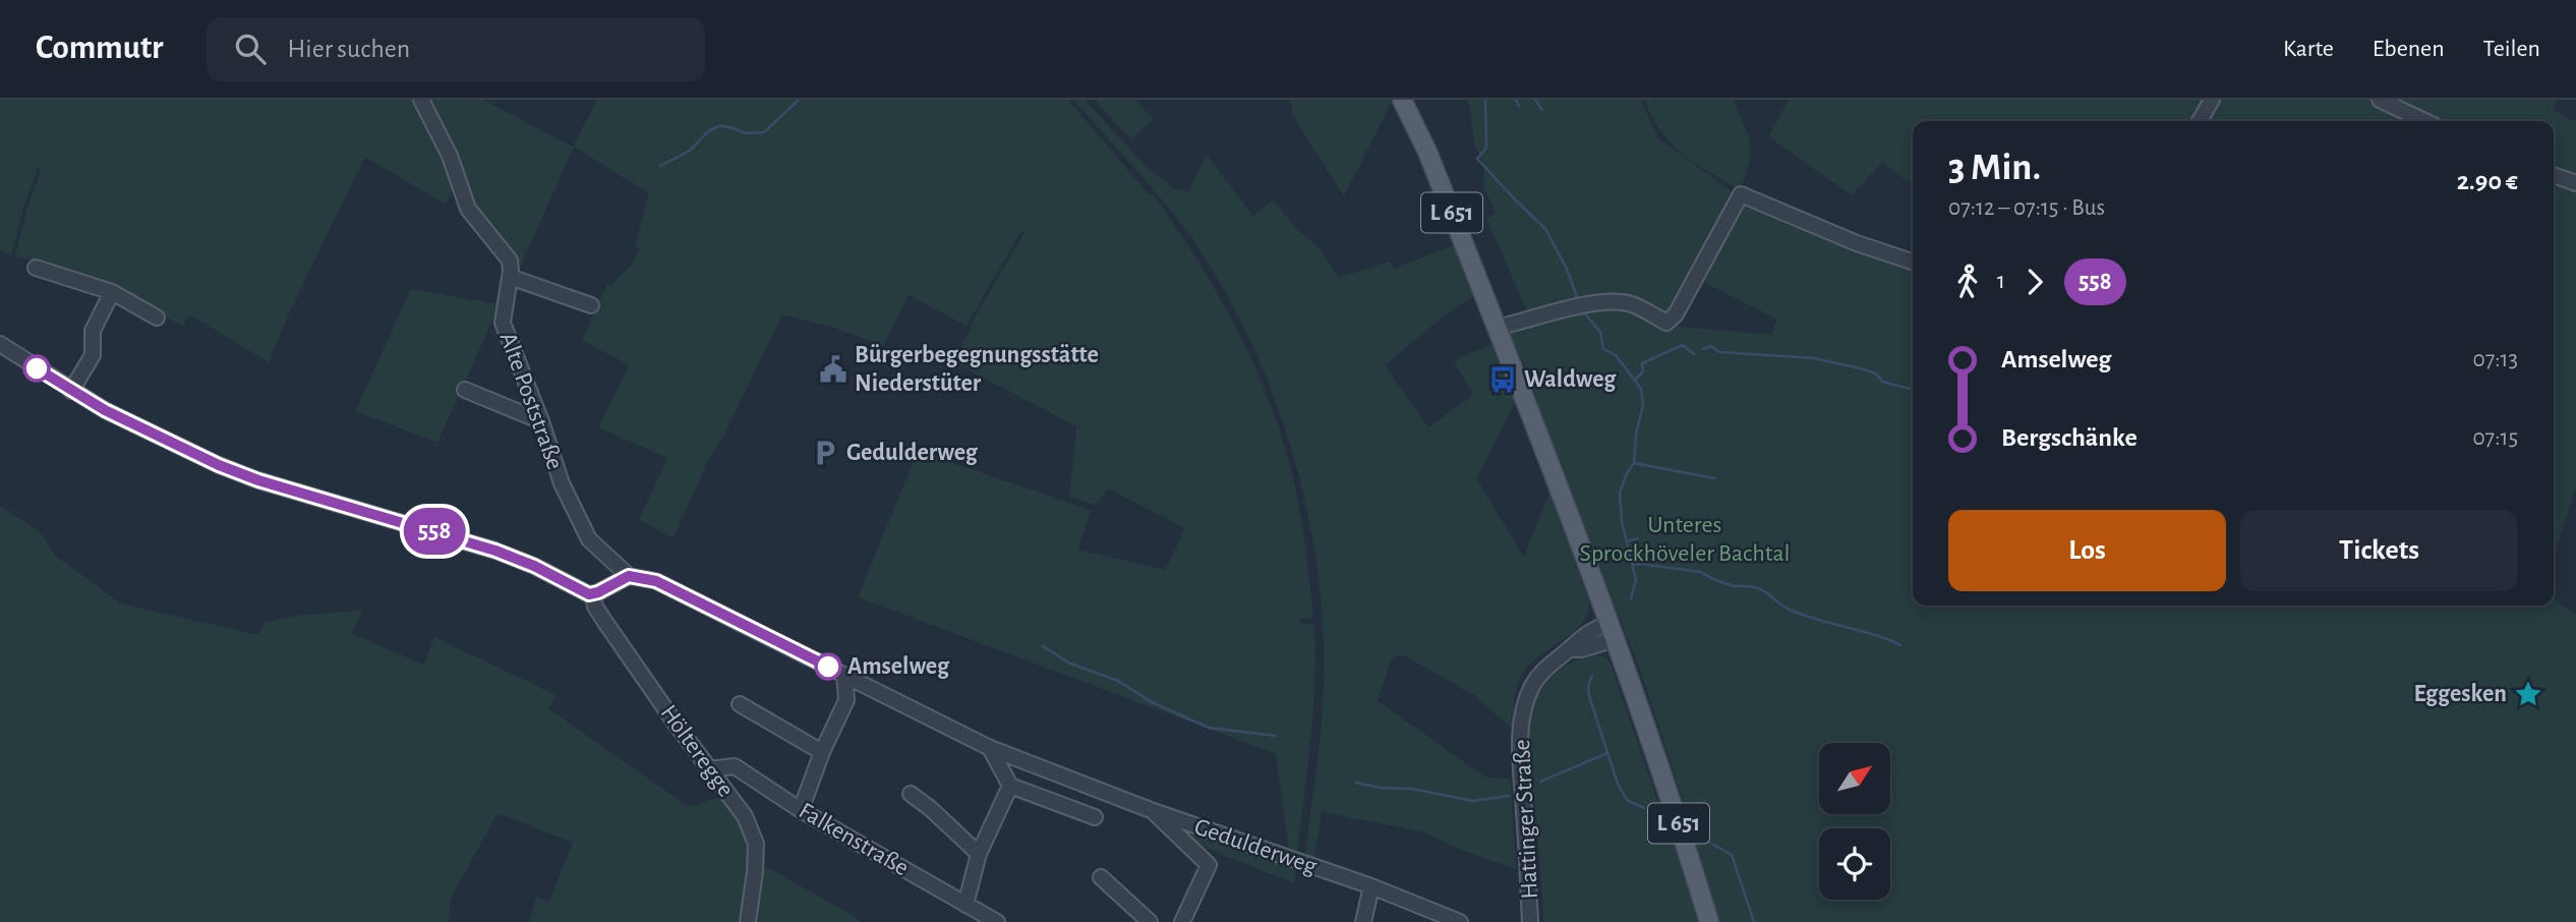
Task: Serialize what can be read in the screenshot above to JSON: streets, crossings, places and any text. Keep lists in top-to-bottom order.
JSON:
{
  "streets": {
    "main road": ["L 651"],
    "street": [
      "Alte Poststraße",
      "Hölteregge",
      "Hattinger Straße",
      "Falkenstraße",
      "Gedulderweg"
    ]
  },
  "crossings": [
    ["L 651", "Hattinger Straße"],
    ["Alte Poststraße", "Gedulderweg"],
    ["Hölteregge", "Falkenstraße"]
  ],
  "parks": ["Unteres Sprockhöveler Bachtal"],
  "places": {
    "public building": ["Bürgerbegegnungsstätte Niederstüter"],
    "bus stop": ["Waldweg"],
    "parking": ["Gedulderweg"],
    "other": ["Amselweg"],
    "place": ["Eggesken"]
  },
  "lines": ["bus line 558"],
  "north": "top right",
  "page": {
    "header": "Commutr",
    "search": "Hier suchen",
    "nav": ["Karte", "Ebenen", "Teilen"],
    "on_map": "558",
    "heading": ["3 Min.", "07:12 – 07:15 · Bus", "2.90 €"],
    "legs": ["1", "558"],
    "list": [
      {
        "name": "Amselweg",
        "value": "07:13"
      },
      {
        "name": "Bergschänke",
        "value": "07:15"
      }
    ],
    "buttons": ["Los", "Tickets"]
  }
}
